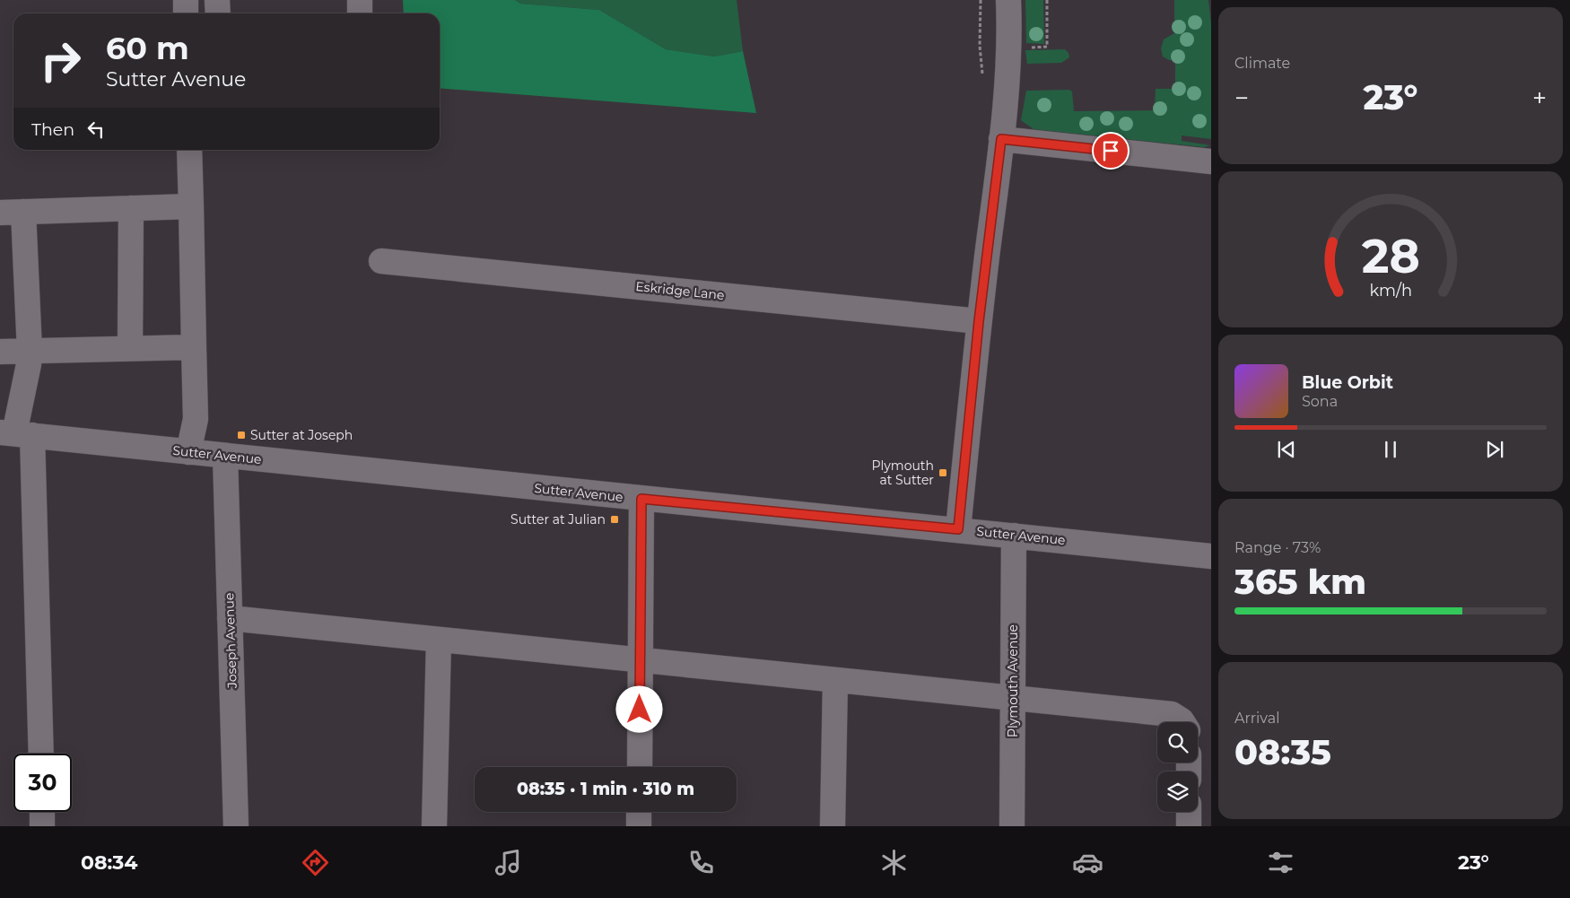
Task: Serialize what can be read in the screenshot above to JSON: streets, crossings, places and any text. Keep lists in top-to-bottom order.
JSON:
{
  "streets": {
    "street": [
      "Eskridge Lane",
      "Sutter Avenue",
      "Joseph Avenue",
      "Plymouth Avenue"
    ]
  },
  "crossings": [
    ["Sutter Avenue", "Joseph Avenue"],
    ["Sutter Avenue", "Plymouth Avenue"]
  ],
  "places": {
    "transit": ["Sutter at Joseph", "Plymouth at Sutter", "Sutter at Julian"]
  },
  "page": {
    "tile": [
      "Climate",
      ["Range · 73%", "365 km"],
      ["Arrival", "08:35"]
    ],
    "turn": ["60 m", "Sutter Avenue"],
    "heat": ["−", "23°", "+"],
    "then": "Then",
    "song": ["Blue Orbit", "Sona"],
    "limit": "30",
    "trip": "08:35 · 1 min · 310 m",
    "tabs": ["08:34", "23°"],
    "gauge": ["28", "km/h"]
  }
}
